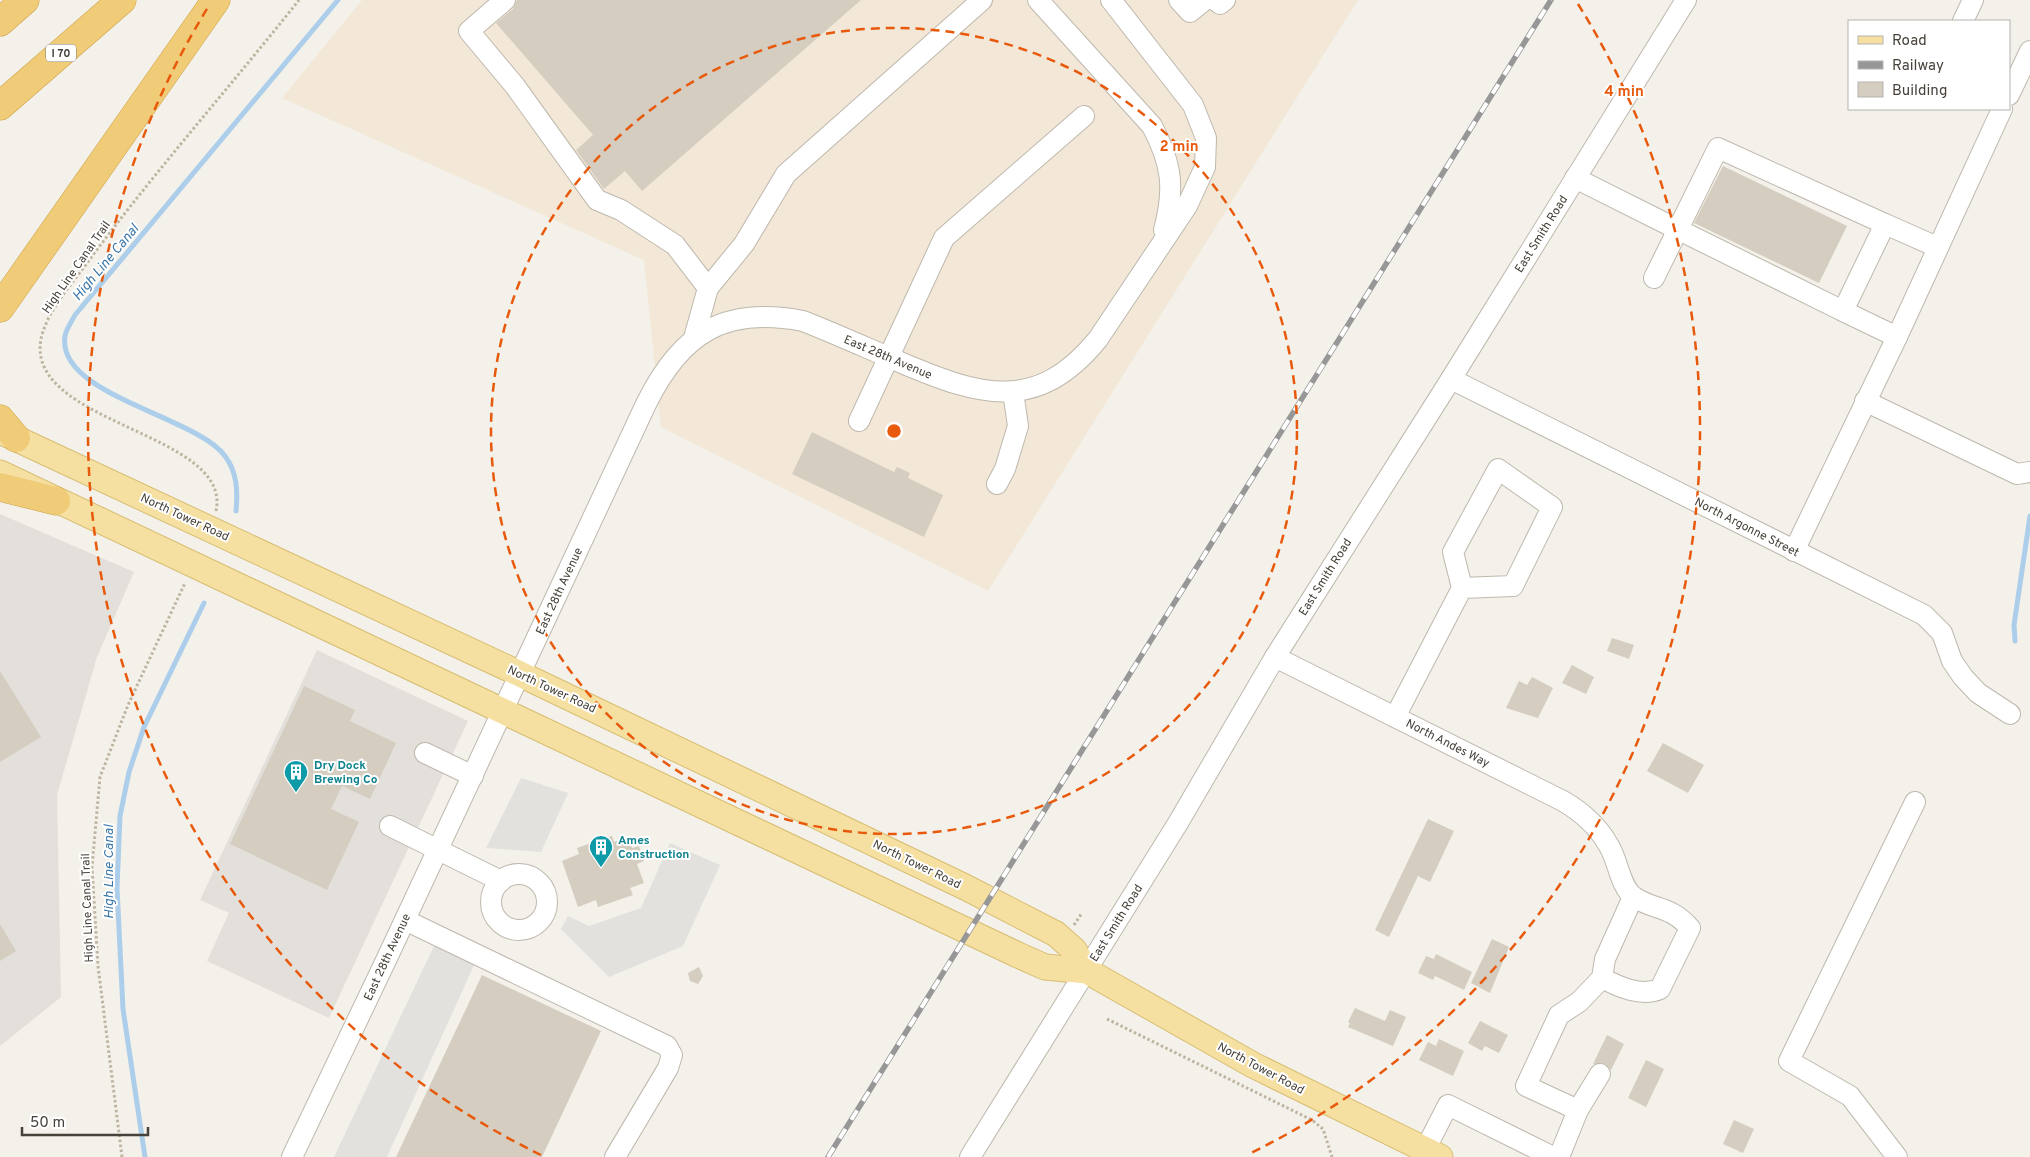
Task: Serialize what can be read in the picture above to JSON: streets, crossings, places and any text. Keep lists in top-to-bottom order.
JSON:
{
  "streets": {
    "highway": ["I 70"],
    "main road": ["North Tower Road"],
    "street": [
      "East Smith Road",
      "East 28th Avenue",
      "North Argonne Street",
      "North Andes Way"
    ],
    "path": ["High Line Canal Trail"]
  },
  "crossings": [
    ["East Smith Road", "North Tower Road"],
    ["East Smith Road", "North Argonne Street"],
    ["East Smith Road", "North Andes Way"],
    ["East 28th Avenue", "North Tower Road"]
  ],
  "water": ["High Line Canal"],
  "places": {
    "building": ["Dry Dock Brewing Co", "Ames Construction"]
  },
  "legend": ["Road", "Railway", "Building"],
  "scale_bar": "50 m",
  "rings": ["4 min", "2 min"]
}
